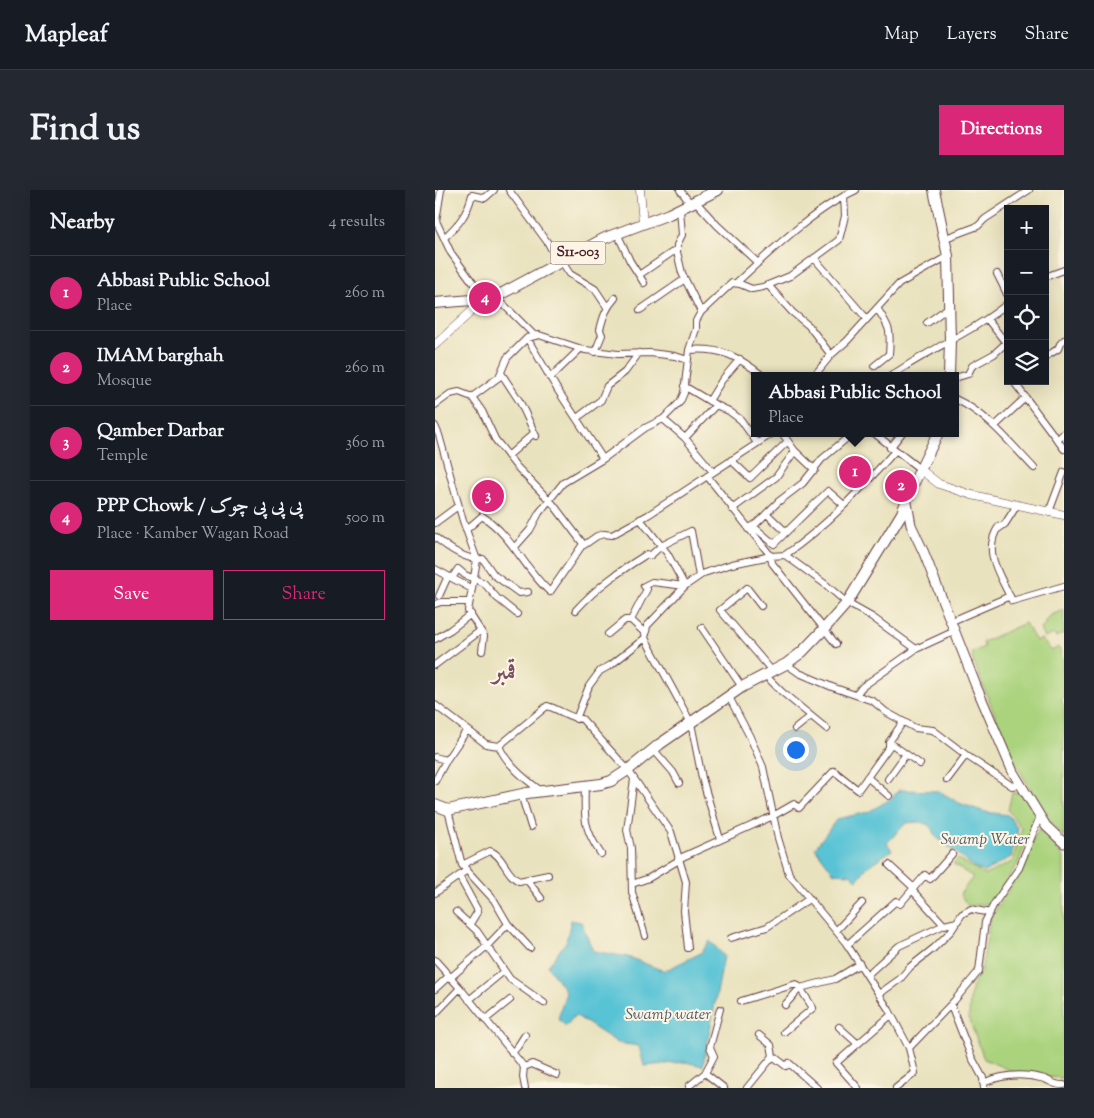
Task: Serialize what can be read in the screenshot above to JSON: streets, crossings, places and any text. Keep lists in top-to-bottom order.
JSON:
{
  "streets": {
    "main road": ["S11-003"]
  },
  "districts": ["قمبر"],
  "water": ["Swamp Water", "Swamp water"],
  "page": {
    "header": "Mapleaf",
    "nav": ["Map", "Layers", "Share"],
    "title": "Find us",
    "buttons": [
      "Directions",
      ["Save", "Share"]
    ],
    "heading": ["Nearby", "4 results"],
    "map_buttons": ["+", "−"],
    "list": [
      {
        "mark": "1",
        "name": "Abbasi Public School",
        "note": "Place",
        "value": "260 m"
      },
      {
        "mark": "2",
        "name": "IMAM barghah",
        "note": "Mosque",
        "value": "260 m"
      },
      {
        "mark": "3",
        "name": "Qamber Darbar",
        "note": "Temple",
        "value": "360 m"
      },
      {
        "mark": "4",
        "name": "PPP Chowk / پی پی پی چوک",
        "note": "Place · Kamber Wagan Road",
        "value": "500 m"
      }
    ],
    "pins": [
      "4",
      "1",
      "2",
      "3"
    ],
    "popup": ["Abbasi Public School", "Place"]
  }
}
